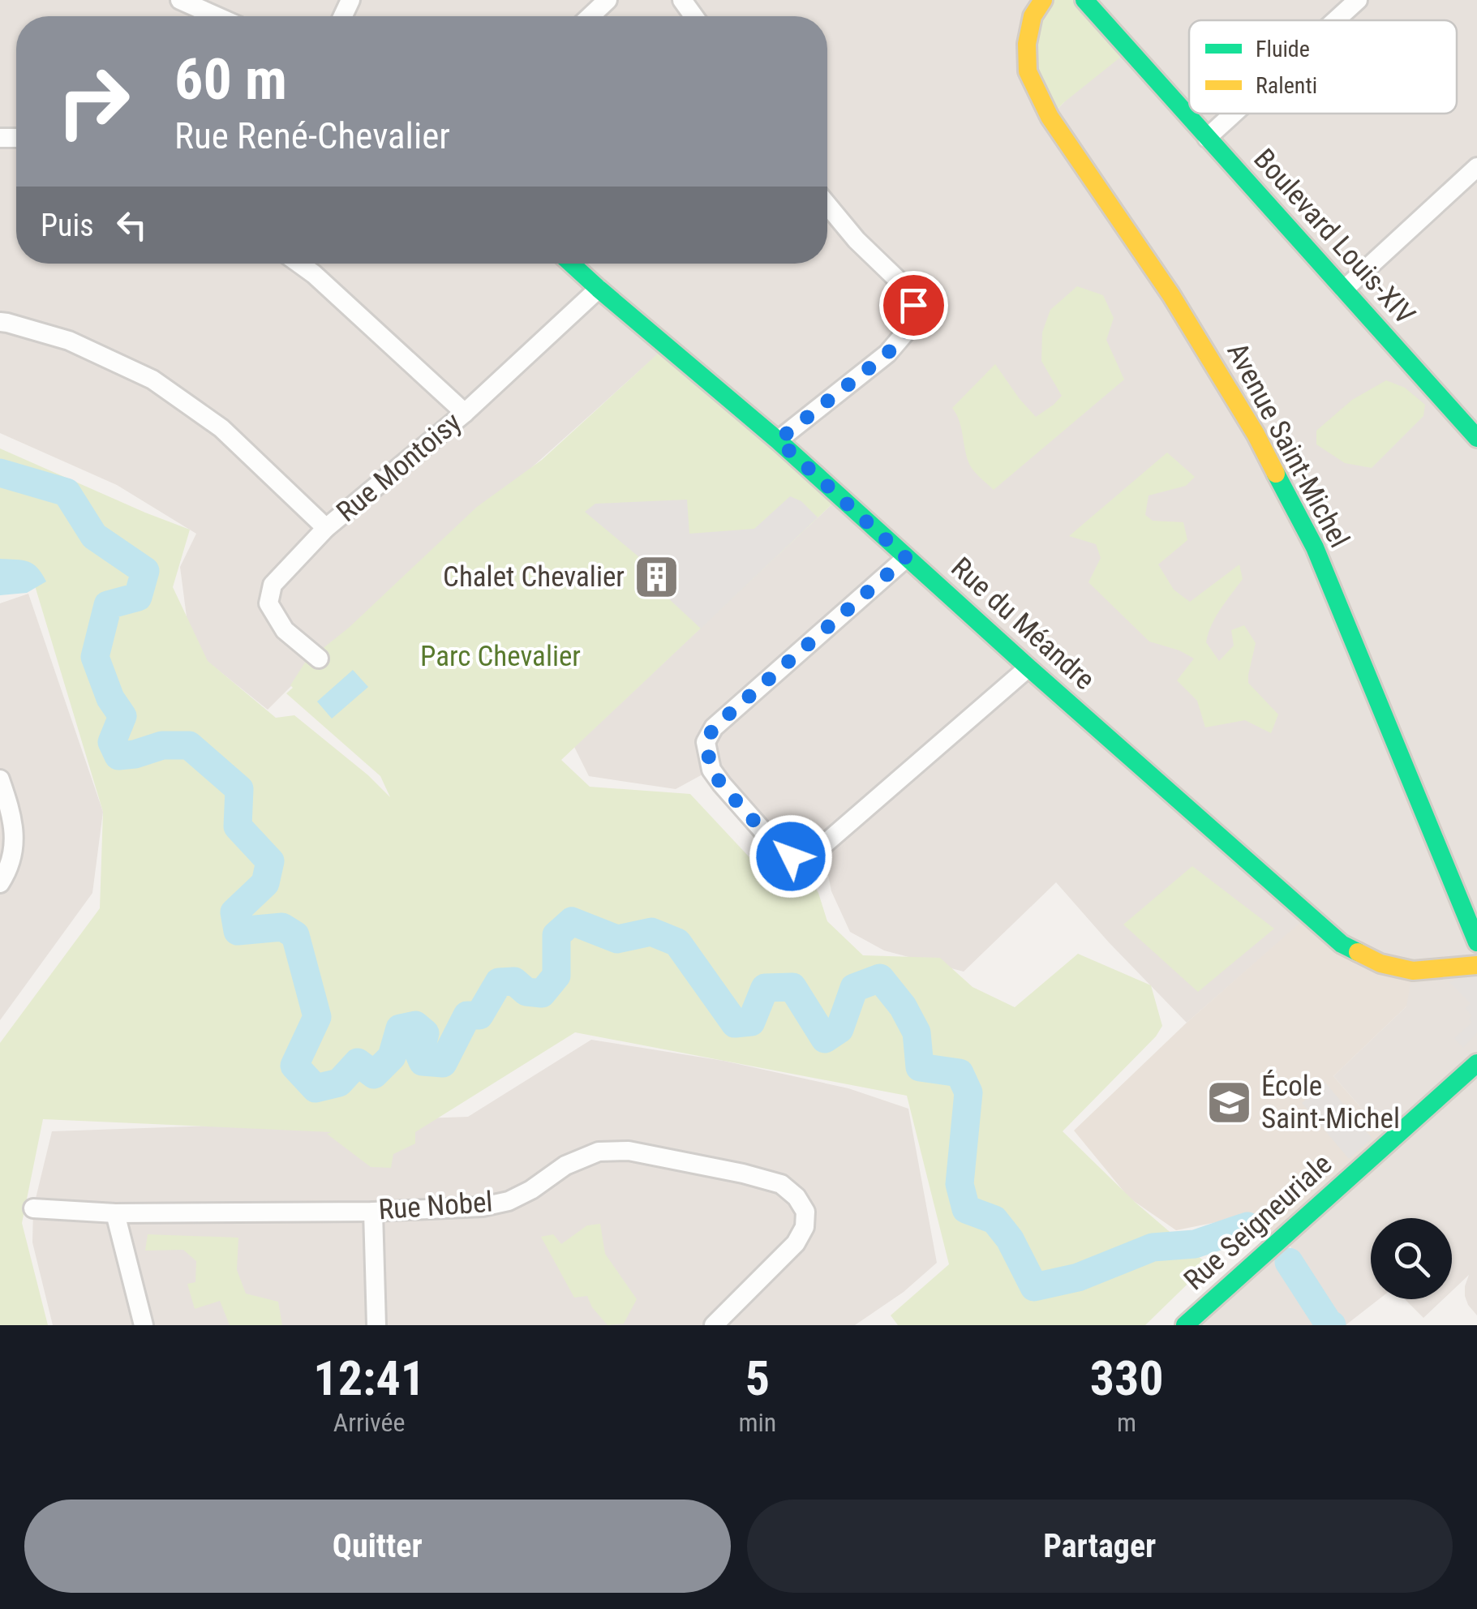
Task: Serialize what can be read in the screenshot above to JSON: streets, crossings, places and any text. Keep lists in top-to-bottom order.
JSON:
{
  "streets": {
    "street": [
      "Boulevard Louis-XIV",
      "Avenue Saint-Michel",
      "Rue Montoisy",
      "Rue du Méandre",
      "Rue Nobel",
      "Rue Seigneuriale"
    ]
  },
  "crossings": [
    ["Rue Montoisy", "Rue du Méandre"]
  ],
  "parks": ["Parc Chevalier"],
  "places": {
    "building": ["Chalet Chevalier"],
    "school or university": ["École Saint-Michel"]
  },
  "legend": ["Fluide", "Ralenti"],
  "page": {
    "turn": ["60 m", "Rue René-Chevalier"],
    "then": "Puis",
    "eta": [
      "12:41",
      "Arrivée",
      "5",
      "min",
      "330",
      "m"
    ],
    "buttons": ["Quitter", "Partager"]
  }
}
